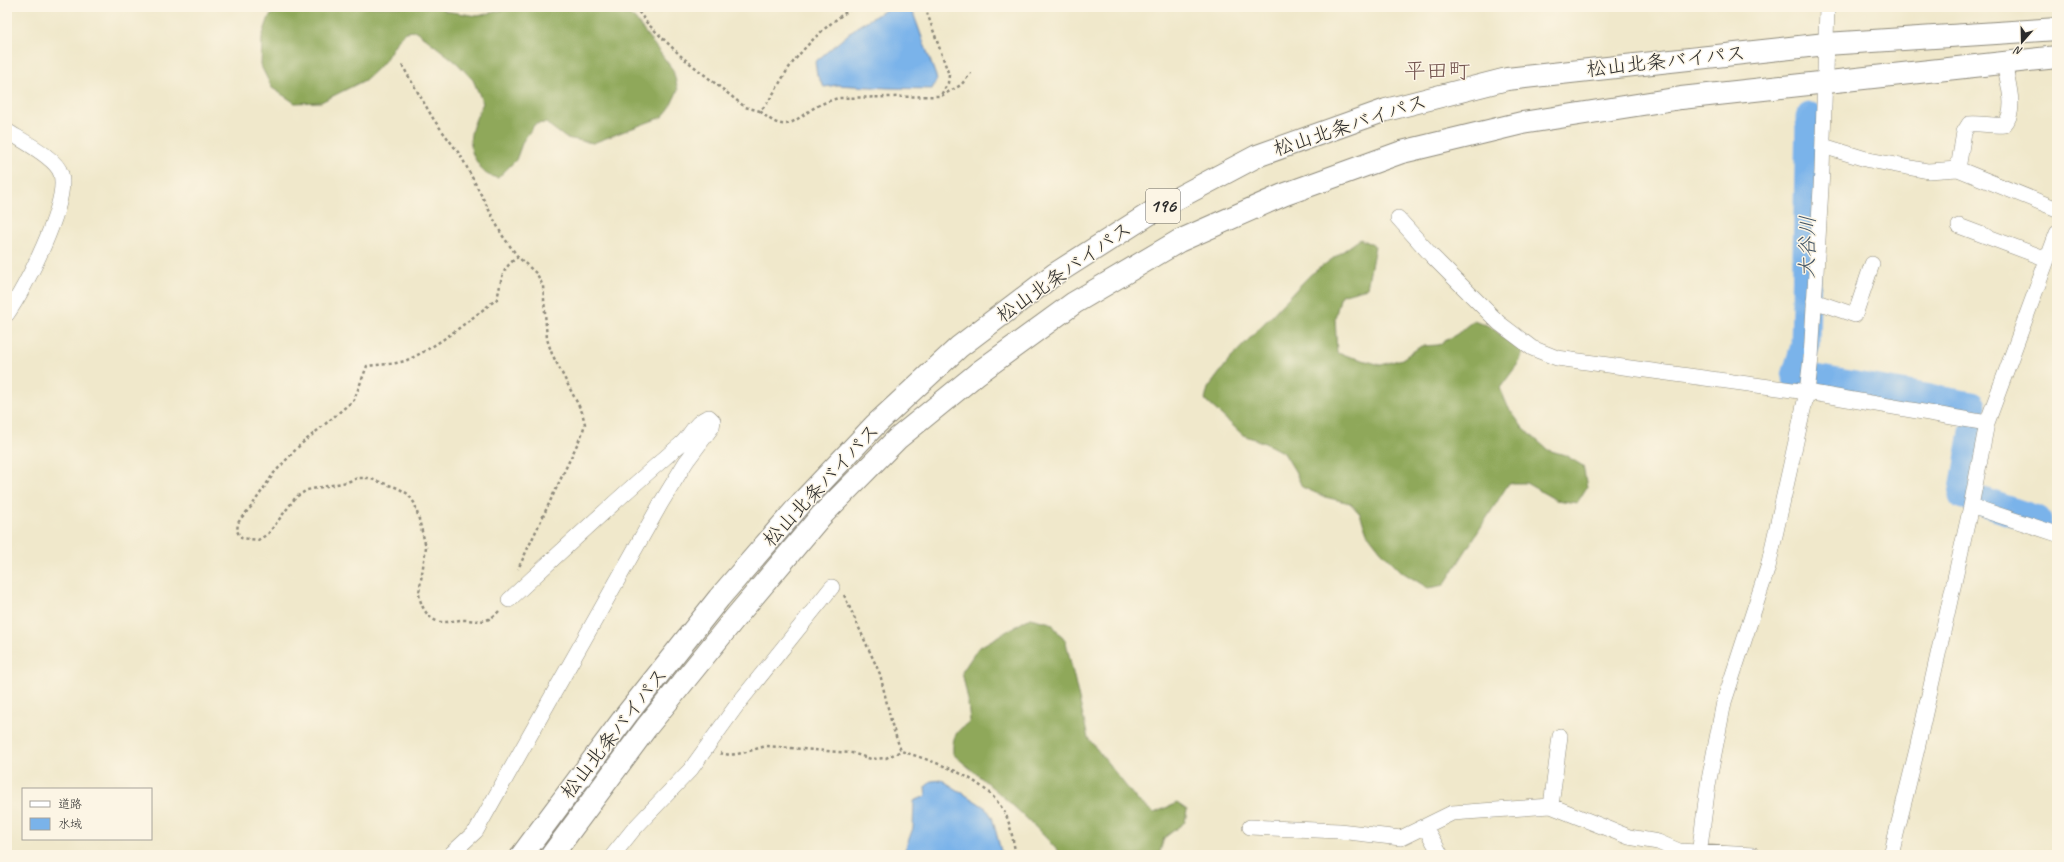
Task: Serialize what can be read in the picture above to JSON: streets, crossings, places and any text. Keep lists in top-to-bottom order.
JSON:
{
  "streets": {
    "highway": ["松山北条バイパス", "196"]
  },
  "districts": ["平田町"],
  "water": ["大谷川"],
  "legend": ["道路", "水域"],
  "north": "bottom"
}
